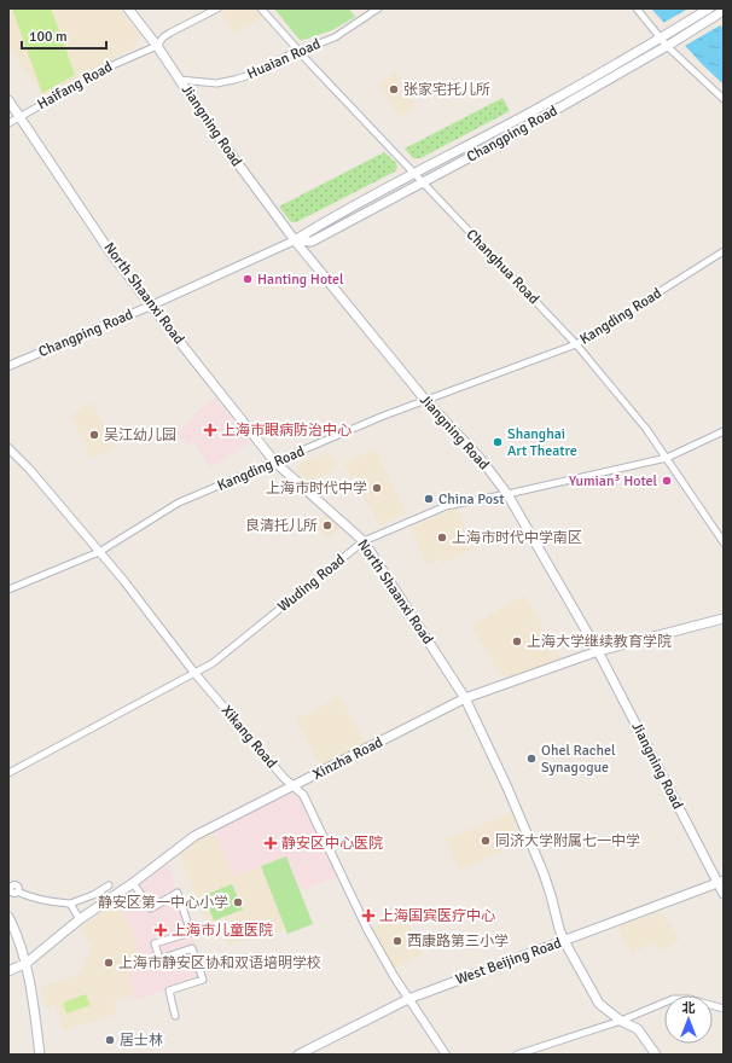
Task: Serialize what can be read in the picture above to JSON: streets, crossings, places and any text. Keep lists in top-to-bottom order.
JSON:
{
  "streets": {
    "main road": [
      "Jiangning Road",
      "Changping Road",
      "North Shaanxi Road",
      "Xinzha Road",
      "West Beijing Road"
    ],
    "street": [
      "Huaian Road",
      "Haifang Road",
      "Changhua Road",
      "Kangding Road",
      "Wuding Road",
      "Xikang Road"
    ]
  },
  "crossings": [
    ["Huaian Road", "Jiangning Road"],
    ["Huaian Road", "Changhua Road"],
    ["Haifang Road", "Jiangning Road"],
    ["Haifang Road", "North Shaanxi Road"],
    ["Jiangning Road", "Changping Road"],
    ["Jiangning Road", "Kangding Road"],
    ["Jiangning Road", "Wuding Road"],
    ["Jiangning Road", "Xinzha Road"],
    ["Jiangning Road", "West Beijing Road"],
    ["Changping Road", "Changhua Road"],
    ["Changping Road", "North Shaanxi Road"],
    ["Changhua Road", "Kangding Road"],
    ["Changhua Road", "Wuding Road"],
    ["North Shaanxi Road", "Kangding Road"],
    ["North Shaanxi Road", "Wuding Road"],
    ["North Shaanxi Road", "Xinzha Road"],
    ["North Shaanxi Road", "West Beijing Road"],
    ["Kangding Road", "Xikang Road"],
    ["Wuding Road", "Xikang Road"],
    ["Xikang Road", "Xinzha Road"],
    ["Xikang Road", "West Beijing Road"]
  ],
  "places": {
    "other": [
      "张家宅托儿所",
      "Hanting Hotel",
      "吴江幼儿园",
      "Shanghai Art Theatre",
      "Yumian³ Hotel",
      "上海市时代中学",
      "China Post",
      "良清托儿所",
      "上海市时代中学南区",
      "上海大学继续教育学院",
      "Ohel Rachel Synagogue",
      "同济大学附属七一中学",
      "静安区第一中心小学",
      "西康路第三小学",
      "上海市静安区协和双语培明学校",
      "居士林"
    ],
    "health": [
      "上海市眼病防治中心",
      "静安区中心医院",
      "上海国宾医疗中心",
      "上海市儿童医院"
    ]
  },
  "scale_bar": "100 m",
  "north": "top"
}
